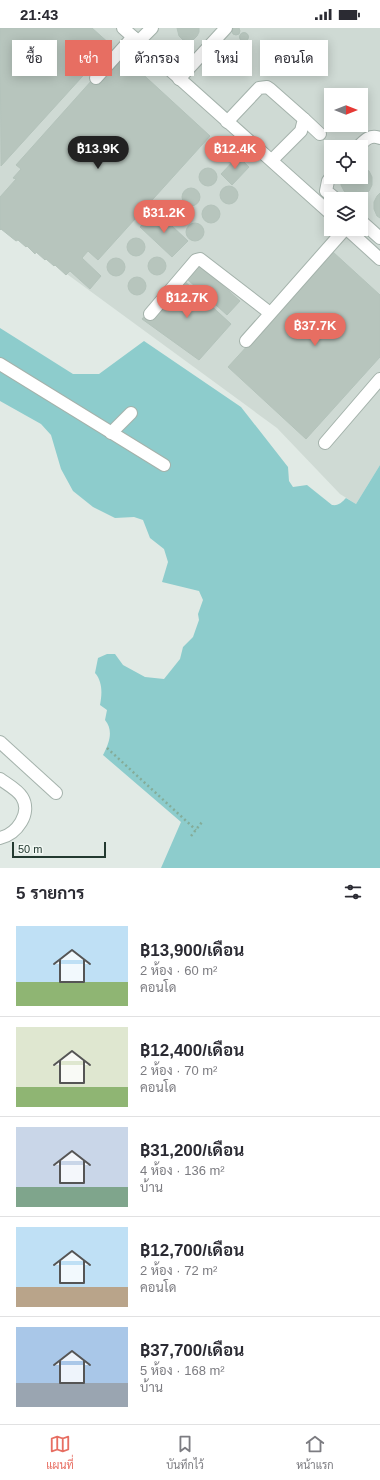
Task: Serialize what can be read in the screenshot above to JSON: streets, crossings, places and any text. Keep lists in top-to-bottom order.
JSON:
{
  "scale_bar": "50 m",
  "north": "right",
  "page": {
    "status": "21:43",
    "chip": [
      "ซื้อ",
      "เช่า",
      "ตัวกรอง",
      "ใหม่",
      "คอนโด"
    ],
    "price": [
      "฿13.9K",
      "฿12.4K",
      "฿31.2K",
      "฿12.7K",
      "฿37.7K"
    ],
    "scale": "50 m",
    "heading": "5 รายการ",
    "list": [
      {
        "name": "฿13,900/เดือน",
        "note": "2 ห้อง · 60 m² · คอนโด"
      },
      {
        "name": "฿12,400/เดือน",
        "note": "2 ห้อง · 70 m² · คอนโด"
      },
      {
        "name": "฿31,200/เดือน",
        "note": "4 ห้อง · 136 m² · บ้าน"
      },
      {
        "name": "฿12,700/เดือน",
        "note": "2 ห้อง · 72 m² · คอนโด"
      },
      {
        "name": "฿37,700/เดือน",
        "note": "5 ห้อง · 168 m² · บ้าน"
      }
    ],
    "tabs": ["แผนที่", "บันทึกไว้", "หน้าแรก"]
  }
}
